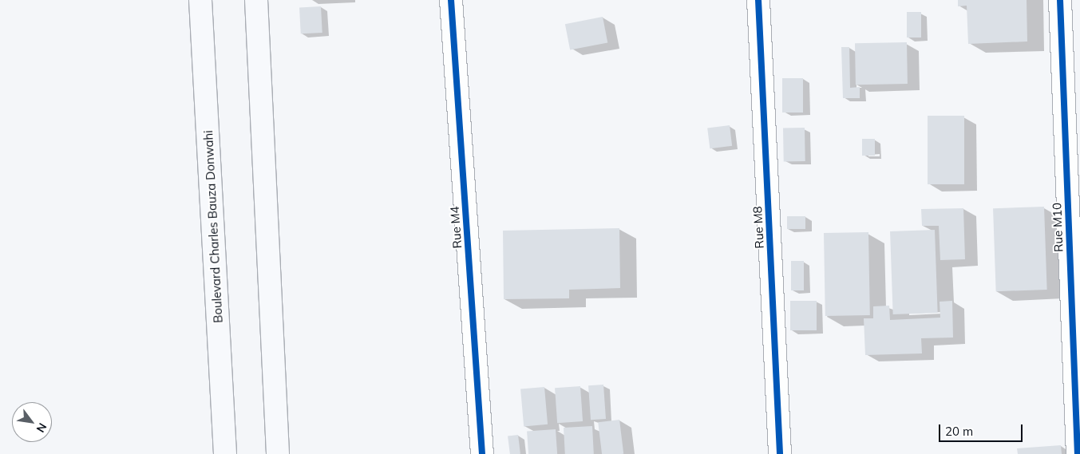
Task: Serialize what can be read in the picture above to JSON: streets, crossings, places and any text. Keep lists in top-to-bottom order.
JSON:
{
  "streets": {
    "main road": ["Boulevard Charles Bauza Donwahi"],
    "street": ["Rue M4", "Rue M8", "Rue M10"]
  },
  "scale_bar": "20 m",
  "north": "bottom right"
}
